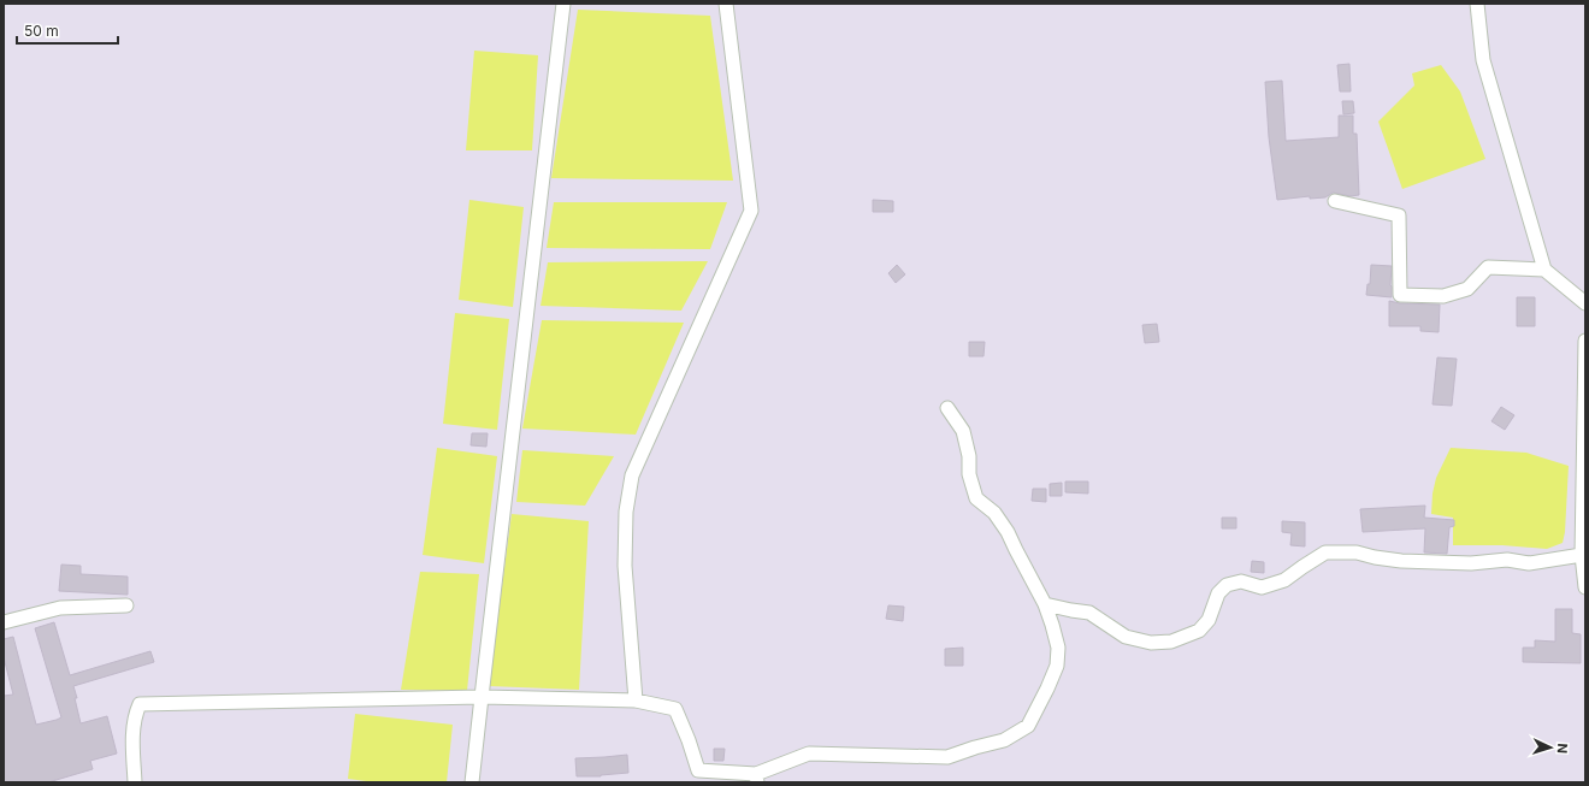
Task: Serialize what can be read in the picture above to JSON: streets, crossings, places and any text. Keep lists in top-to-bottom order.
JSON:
{
  "scale_bar": "50 m",
  "north": "right"
}
